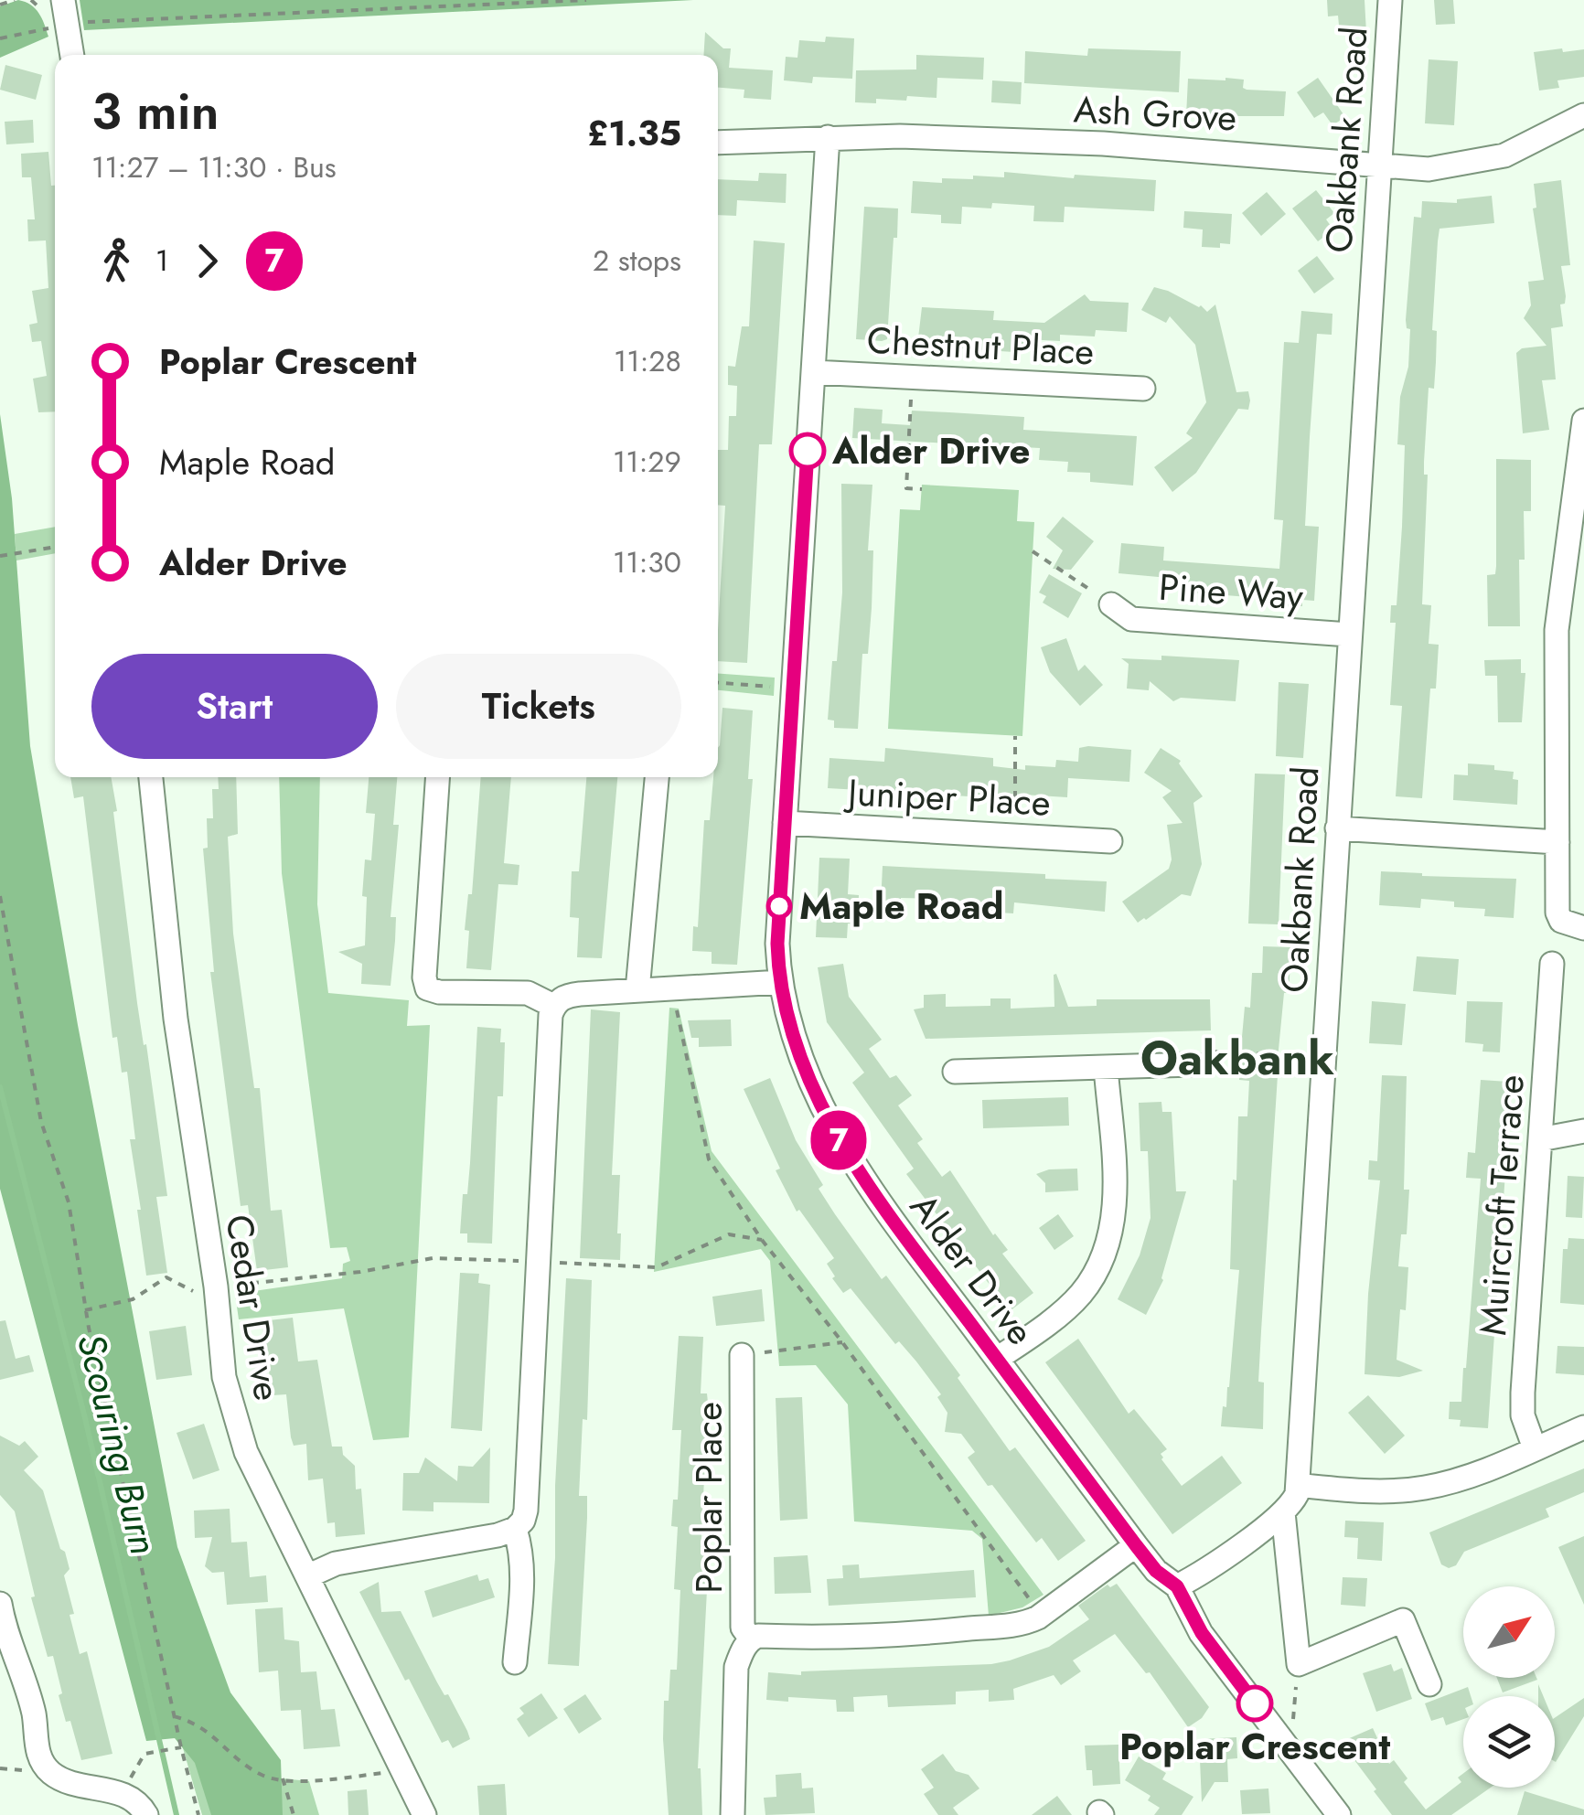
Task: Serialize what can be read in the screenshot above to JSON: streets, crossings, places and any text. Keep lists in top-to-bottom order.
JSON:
{
  "streets": {
    "street": [
      "Ash Grove",
      "Oakbank Road",
      "Chestnut Place",
      "Pine Way",
      "Juniper Place",
      "Muircroft Terrace",
      "Alder Drive",
      "Cedar Drive",
      "Poplar Place"
    ]
  },
  "crossings": [
    ["Ash Grove", "Oakbank Road"],
    ["Ash Grove", "Alder Drive"],
    ["Oakbank Road", "Pine Way"],
    ["Oakbank Road", "Alder Drive"],
    ["Chestnut Place", "Alder Drive"],
    ["Juniper Place", "Alder Drive"]
  ],
  "districts": ["Oakbank"],
  "water": ["Scouring Burn"],
  "places": ["Alder Drive", "Maple Road", "Poplar Crescent"],
  "lines": ["bus line 7"],
  "north": "top right",
  "page": {
    "on_map": "7",
    "heading": ["3 min", "11:27 – 11:30 · Bus", "£1.35"],
    "legs": ["1", "7", "2 stops"],
    "list": [
      {
        "name": "Poplar Crescent",
        "value": "11:28"
      },
      {
        "name": "Maple Road",
        "value": "11:29"
      },
      {
        "name": "Alder Drive",
        "value": "11:30"
      }
    ],
    "buttons": ["Start", "Tickets"]
  }
}
